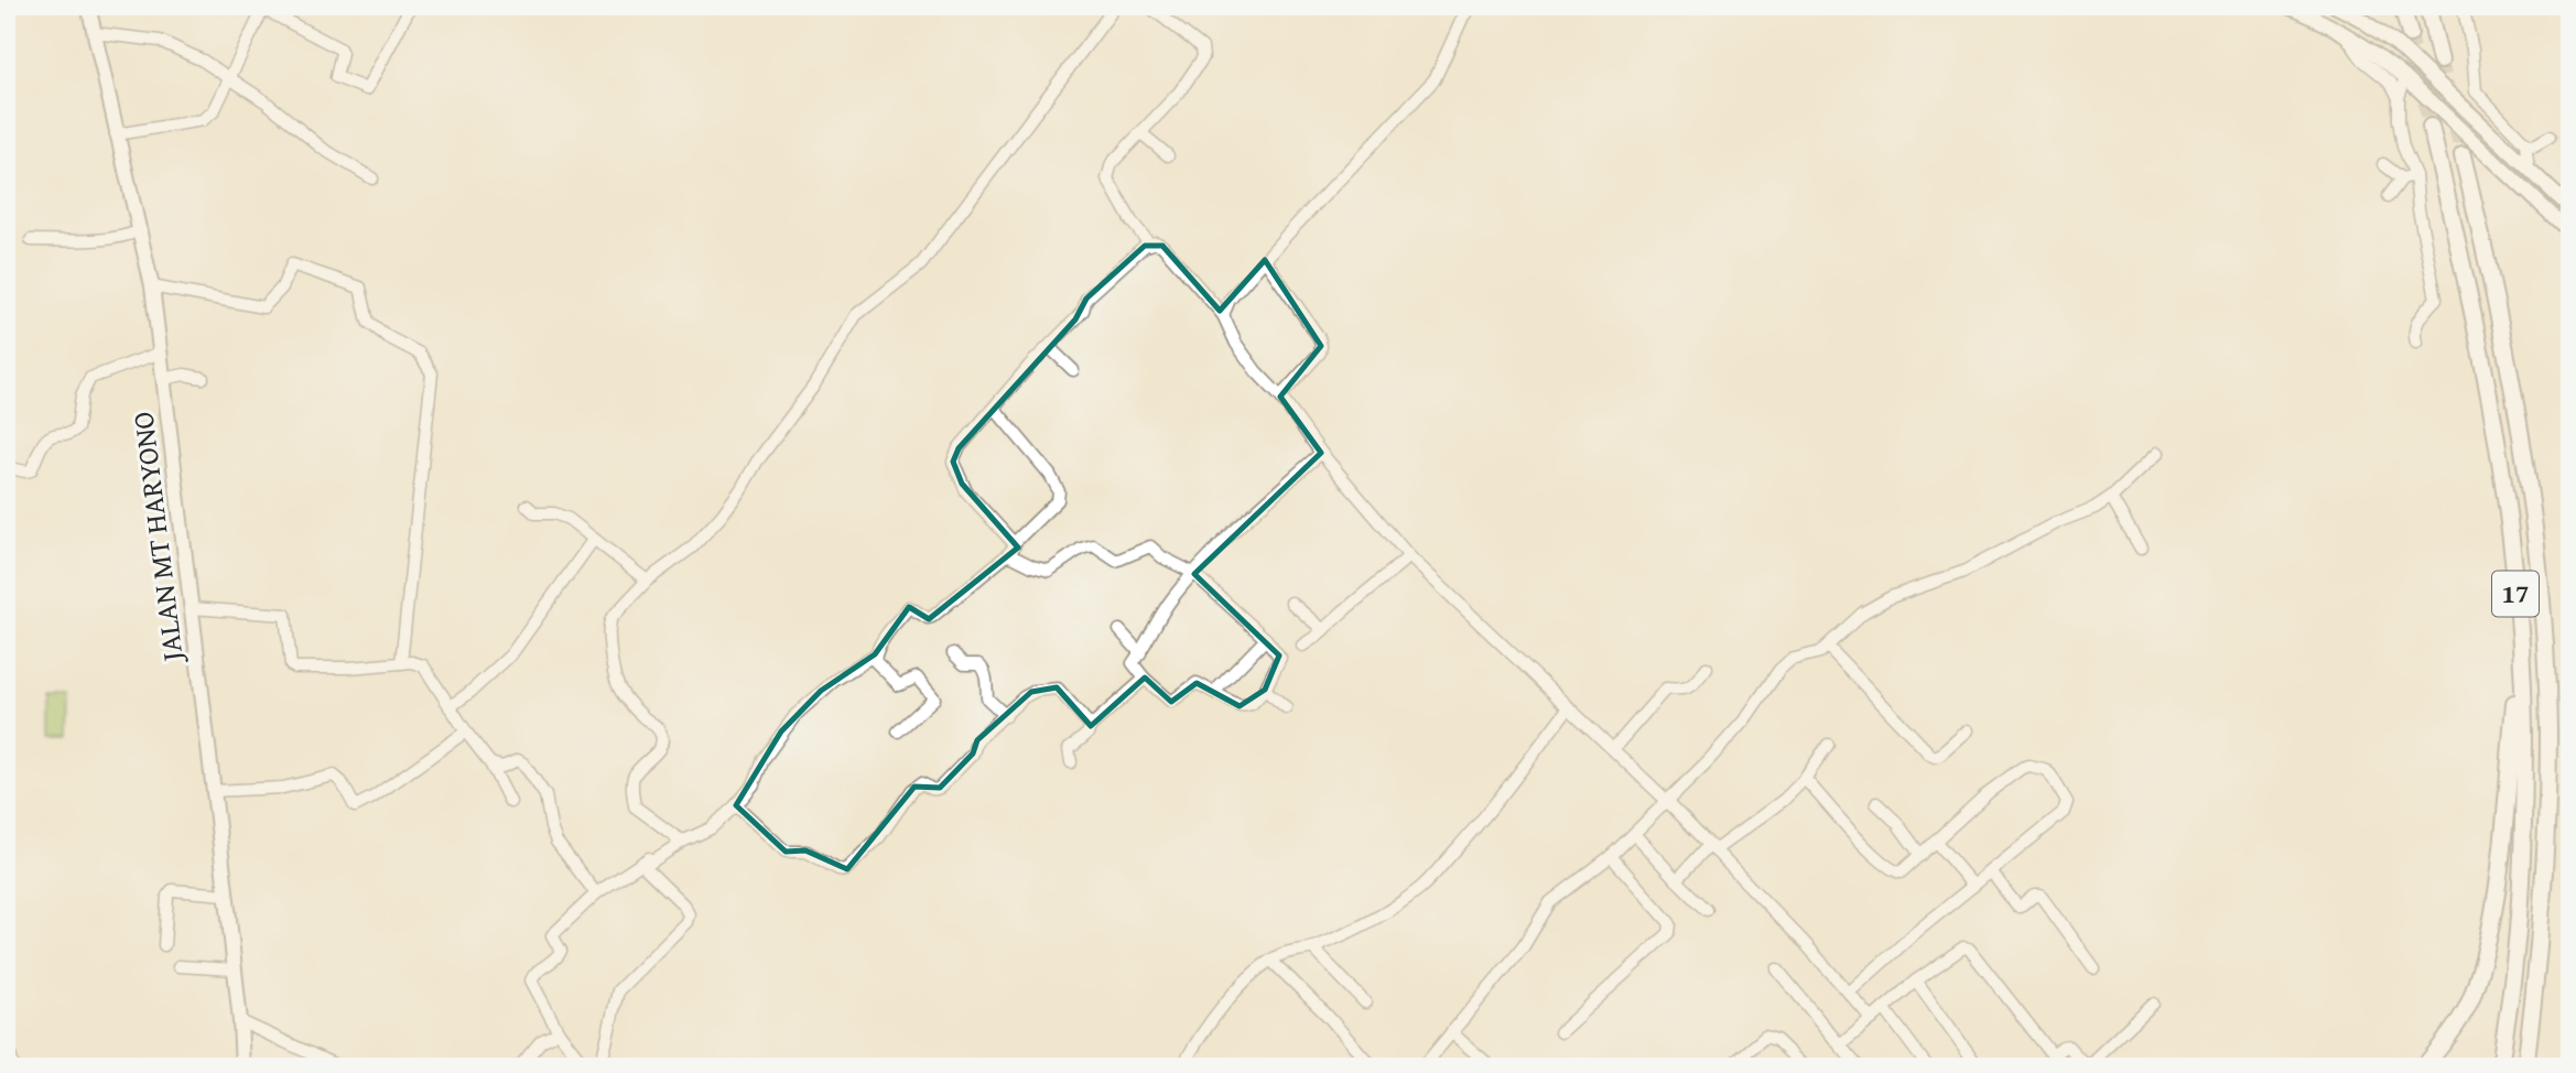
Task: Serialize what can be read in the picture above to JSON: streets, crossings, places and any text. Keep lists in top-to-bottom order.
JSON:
{
  "streets": {
    "highway": ["17"],
    "main road": ["JALAN MT HARYONO"]
  }
}
